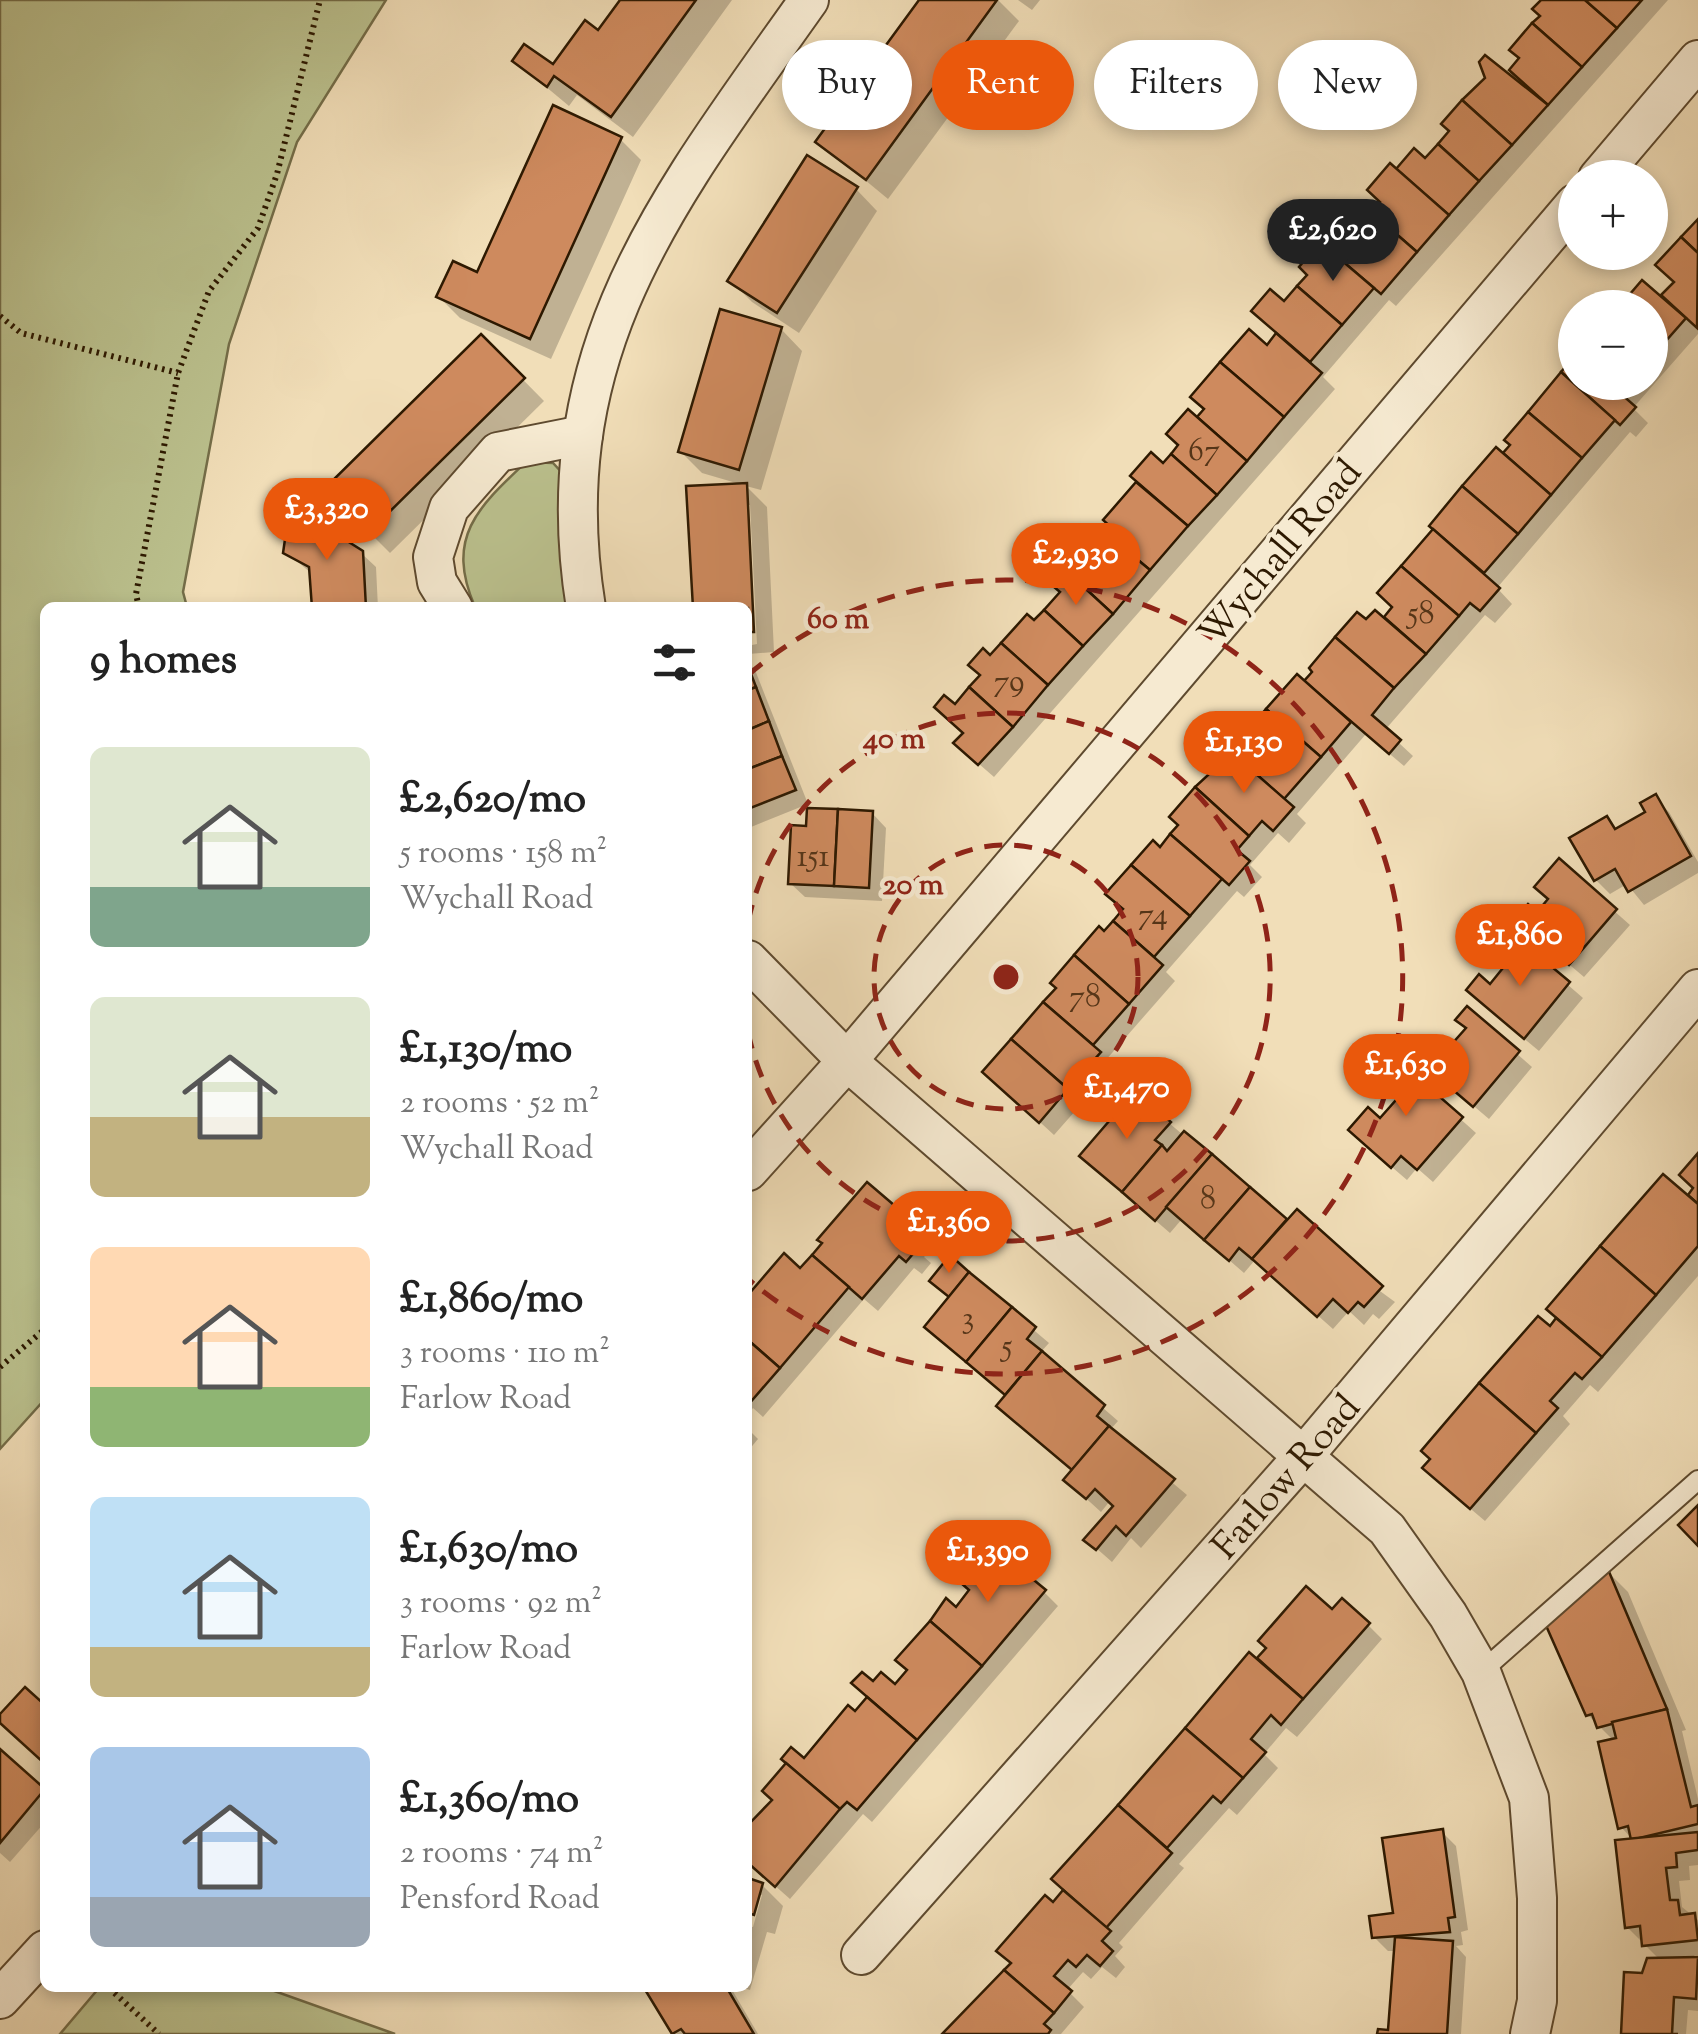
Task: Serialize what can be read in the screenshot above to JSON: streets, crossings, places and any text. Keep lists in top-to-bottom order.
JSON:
{
  "streets": {
    "street": ["Wychall Road", "Farlow Road"]
  },
  "house_numbers": [
    "67",
    "58",
    "79",
    "151",
    "74",
    "78",
    "8",
    "3",
    "5"
  ],
  "page": {
    "chip": [
      "Buy",
      "Rent",
      "Filters",
      "New"
    ],
    "map_buttons": ["+", "−"],
    "price": [
      "£2,620",
      "£3,320",
      "£2,930",
      "£1,130",
      "£1,860",
      "£1,630",
      "£1,470",
      "£1,360",
      "£1,390"
    ],
    "heading": "9 homes",
    "list": [
      {
        "name": "£2,620/mo",
        "note": "5 rooms · 158 m² · Wychall Road"
      },
      {
        "name": "£1,130/mo",
        "note": "2 rooms · 52 m² · Wychall Road"
      },
      {
        "name": "£1,860/mo",
        "note": "3 rooms · 110 m² · Farlow Road"
      },
      {
        "name": "£1,630/mo",
        "note": "3 rooms · 92 m² · Farlow Road"
      },
      {
        "name": "£1,360/mo",
        "note": "2 rooms · 74 m² · Pensford Road"
      }
    ]
  },
  "rings": ["60 m", "40 m", "20 m"]
}
